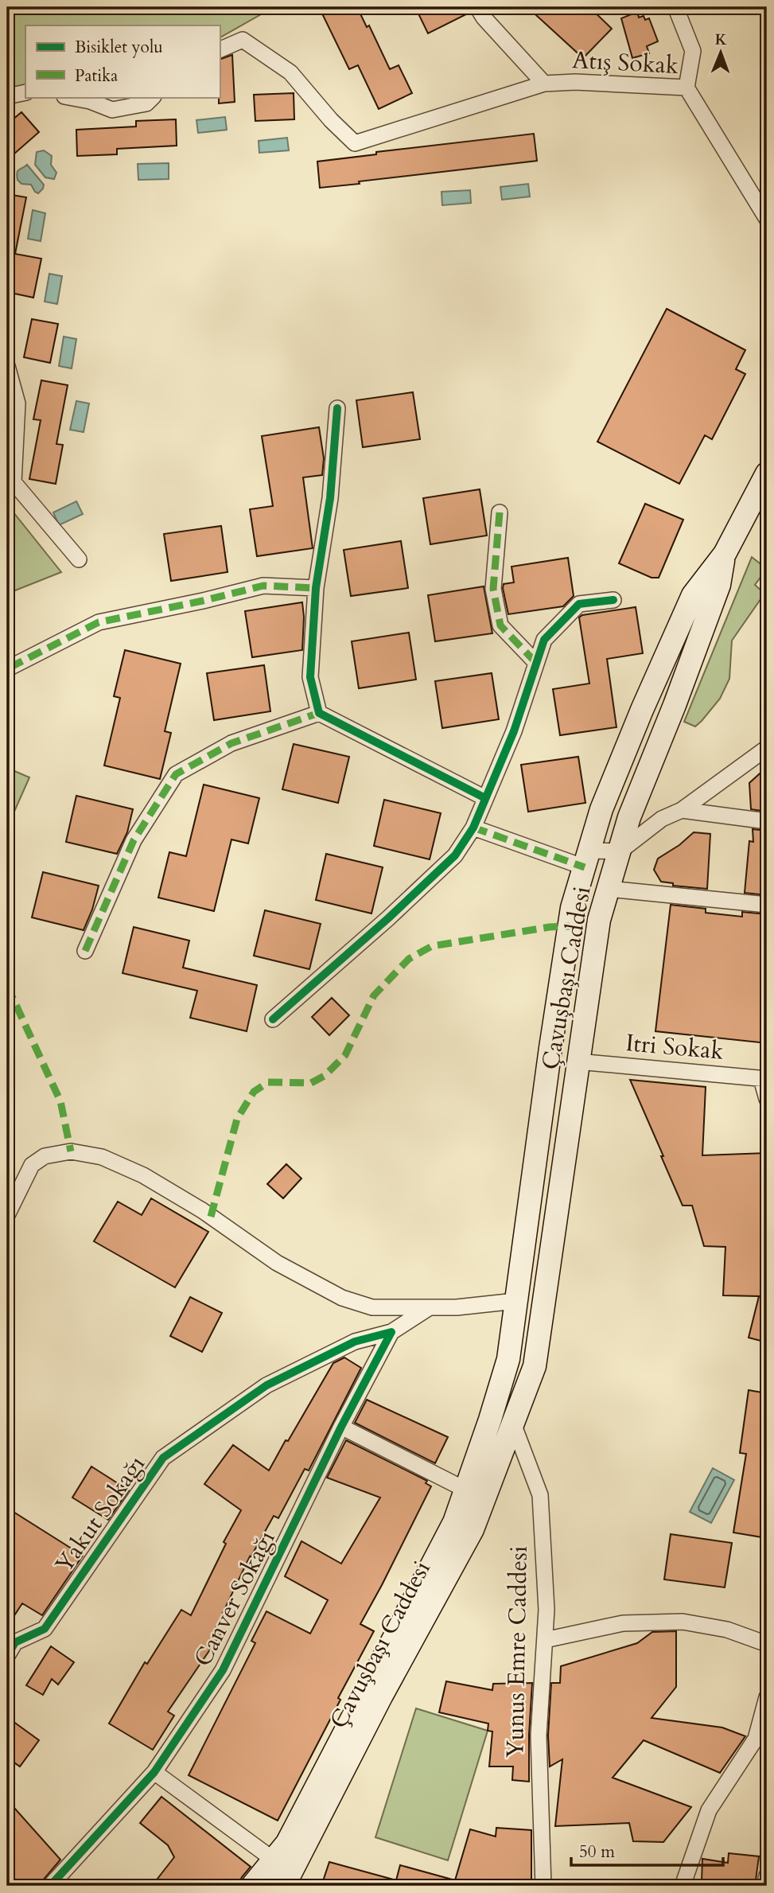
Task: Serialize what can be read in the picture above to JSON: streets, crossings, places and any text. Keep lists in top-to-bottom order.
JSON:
{
  "streets": {
    "main road": ["Çavuşbaşı Caddesi"],
    "street": [
      "Atış Sokak",
      "Itri Sokak",
      "Yakut Sokağı",
      "Canver Sokağı",
      "Yunus Emre Caddesi"
    ]
  },
  "crossings": [
    ["Çavuşbaşı Caddesi", "Itri Sokak"],
    ["Çavuşbaşı Caddesi", "Yunus Emre Caddesi"],
    ["Yakut Sokağı", "Canver Sokağı"]
  ],
  "legend": ["Bisiklet yolu", "Patika"],
  "scale_bar": "50 m",
  "north": "top"
}
